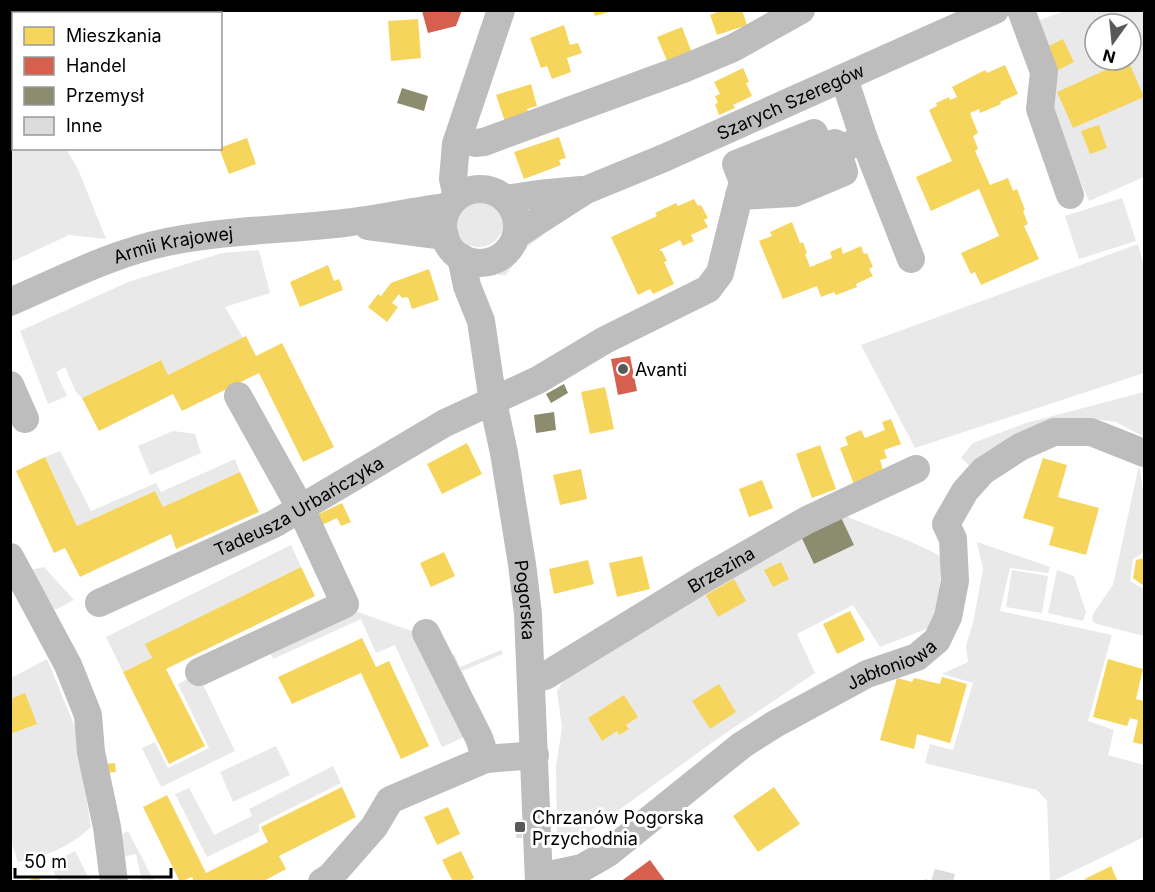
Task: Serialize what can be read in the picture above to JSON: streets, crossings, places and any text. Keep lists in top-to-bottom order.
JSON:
{
  "streets": {
    "street": [
      "Szarych Szeregów",
      "Armii Krajowej",
      "Tadeusza Urbańczyka",
      "Brzezina",
      "Pogorska",
      "Jabłoniowa"
    ]
  },
  "crossings": [
    ["Szarych Szeregów", "Armii Krajowej"],
    ["Szarych Szeregów", "Pogorska"],
    ["Armii Krajowej", "Pogorska"],
    ["Tadeusza Urbańczyka", "Pogorska"],
    ["Brzezina", "Pogorska"],
    ["Pogorska", "Jabłoniowa"]
  ],
  "places": {
    "other": ["Avanti"],
    "transit": ["Chrzanów Pogorska Przychodnia"]
  },
  "legend": [
    "Mieszkania",
    "Handel",
    "Przemysł",
    "Inne"
  ],
  "scale_bar": "50 m",
  "north": "bottom"
}
